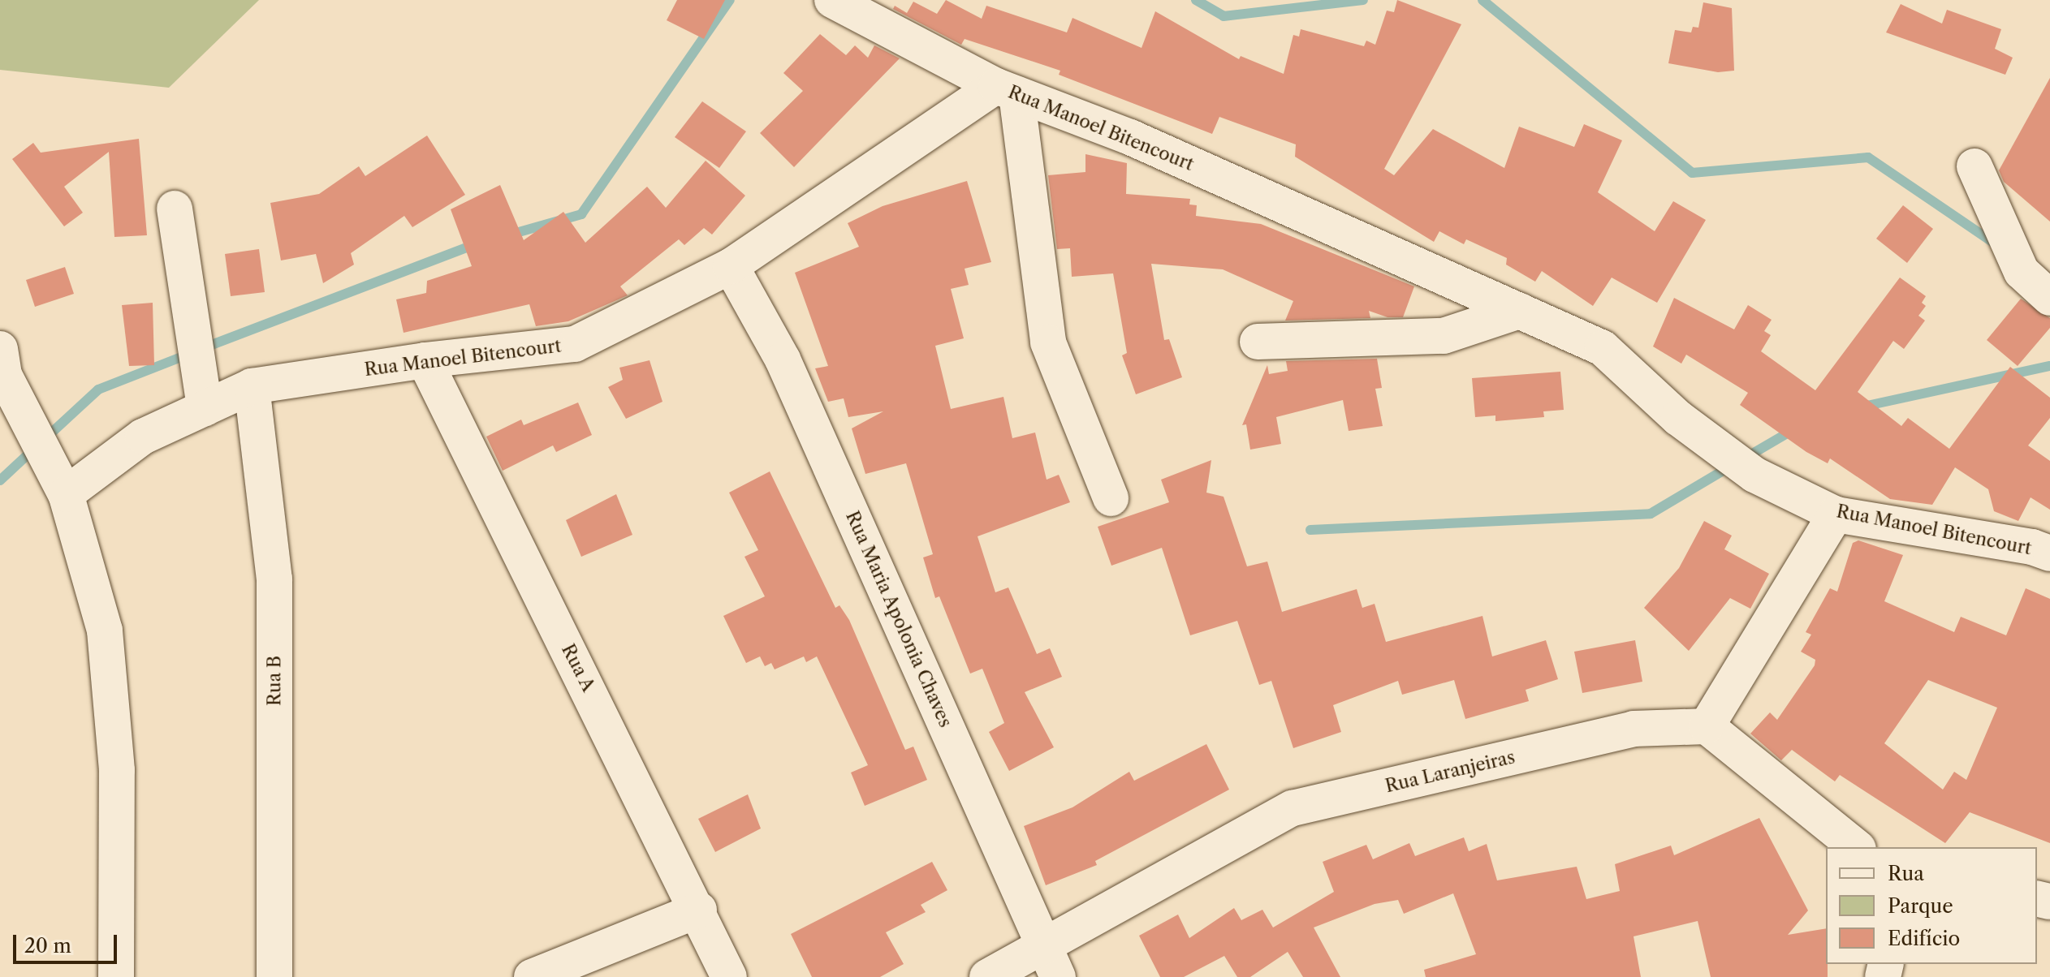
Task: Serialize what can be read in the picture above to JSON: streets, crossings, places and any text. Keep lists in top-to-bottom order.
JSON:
{
  "streets": {
    "street": [
      "Rua Manoel Bitencourt",
      "Rua Maria Apolonia Chaves",
      "Rua A",
      "Rua B",
      "Rua Laranjeiras"
    ]
  },
  "crossings": [
    ["Rua Manoel Bitencourt", "Rua Maria Apolonia Chaves"],
    ["Rua Manoel Bitencourt", "Rua A"],
    ["Rua Manoel Bitencourt", "Rua B"],
    ["Rua Maria Apolonia Chaves", "Rua Laranjeiras"]
  ],
  "legend": ["Rua", "Parque", "Edifício"],
  "scale_bar": "20 m"
}
